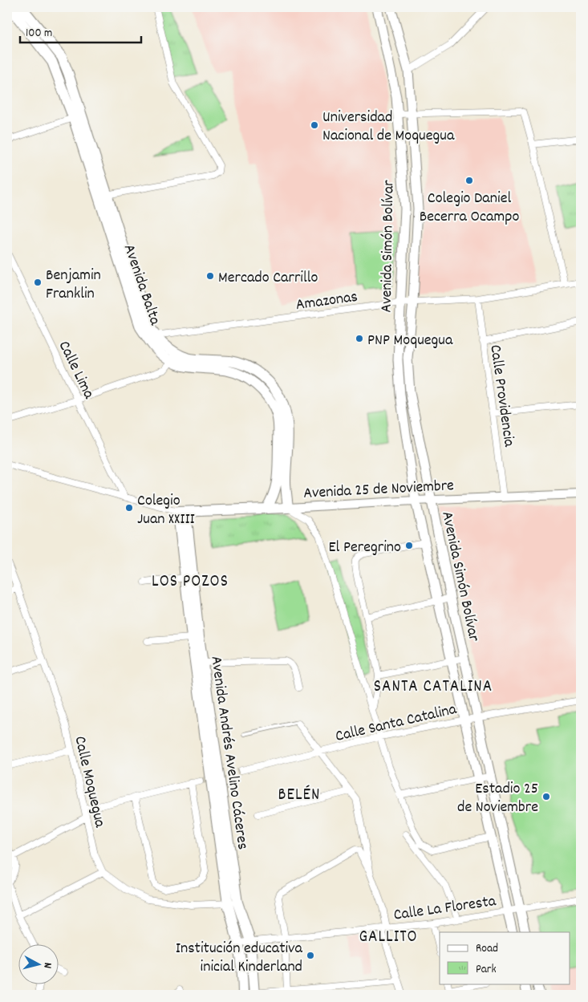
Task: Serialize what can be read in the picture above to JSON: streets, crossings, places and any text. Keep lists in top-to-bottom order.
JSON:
{
  "streets": {
    "main road": [
      "Avenida Simón Bolívar",
      "Avenida Balta",
      "Avenida 25 de Noviembre",
      "Avenida Andrés Avelino Cáceres"
    ],
    "street": [
      "Amazonas",
      "Calle Lima",
      "Calle Providencia",
      "Calle Santa Catalina",
      "Calle Moquegua",
      "Calle La Floresta"
    ]
  },
  "crossings": [
    ["Avenida Simón Bolívar", "Amazonas"],
    ["Avenida Simón Bolívar", "Avenida 25 de Noviembre"],
    ["Avenida Simón Bolívar", "Calle Santa Catalina"],
    ["Avenida Simón Bolívar", "Calle La Floresta"],
    ["Avenida Balta", "Amazonas"],
    ["Avenida Balta", "Avenida 25 de Noviembre"],
    ["Amazonas", "Calle Providencia"],
    ["Calle Providencia", "Avenida 25 de Noviembre"],
    ["Avenida 25 de Noviembre", "Avenida Andrés Avelino Cáceres"],
    ["Avenida Andrés Avelino Cáceres", "Calle La Floresta"]
  ],
  "districts": [
    "LOS POZOS",
    "SANTA CATALINA",
    "BELÉN",
    "GALLITO"
  ],
  "places": [
    "Universidad Nacional de Moquegua",
    "Colegio Daniel Becerra Ocampo",
    "Mercado Carrillo",
    "Benjamin Franklin",
    "PNP Moquegua",
    "Colegio Juan XXIII",
    "El Peregrino",
    "Estadio 25 de Noviembre",
    "Institución educativa inicial Kinderland"
  ],
  "legend": ["Road", "Park"],
  "scale_bar": "100 m",
  "north": "right"
}
